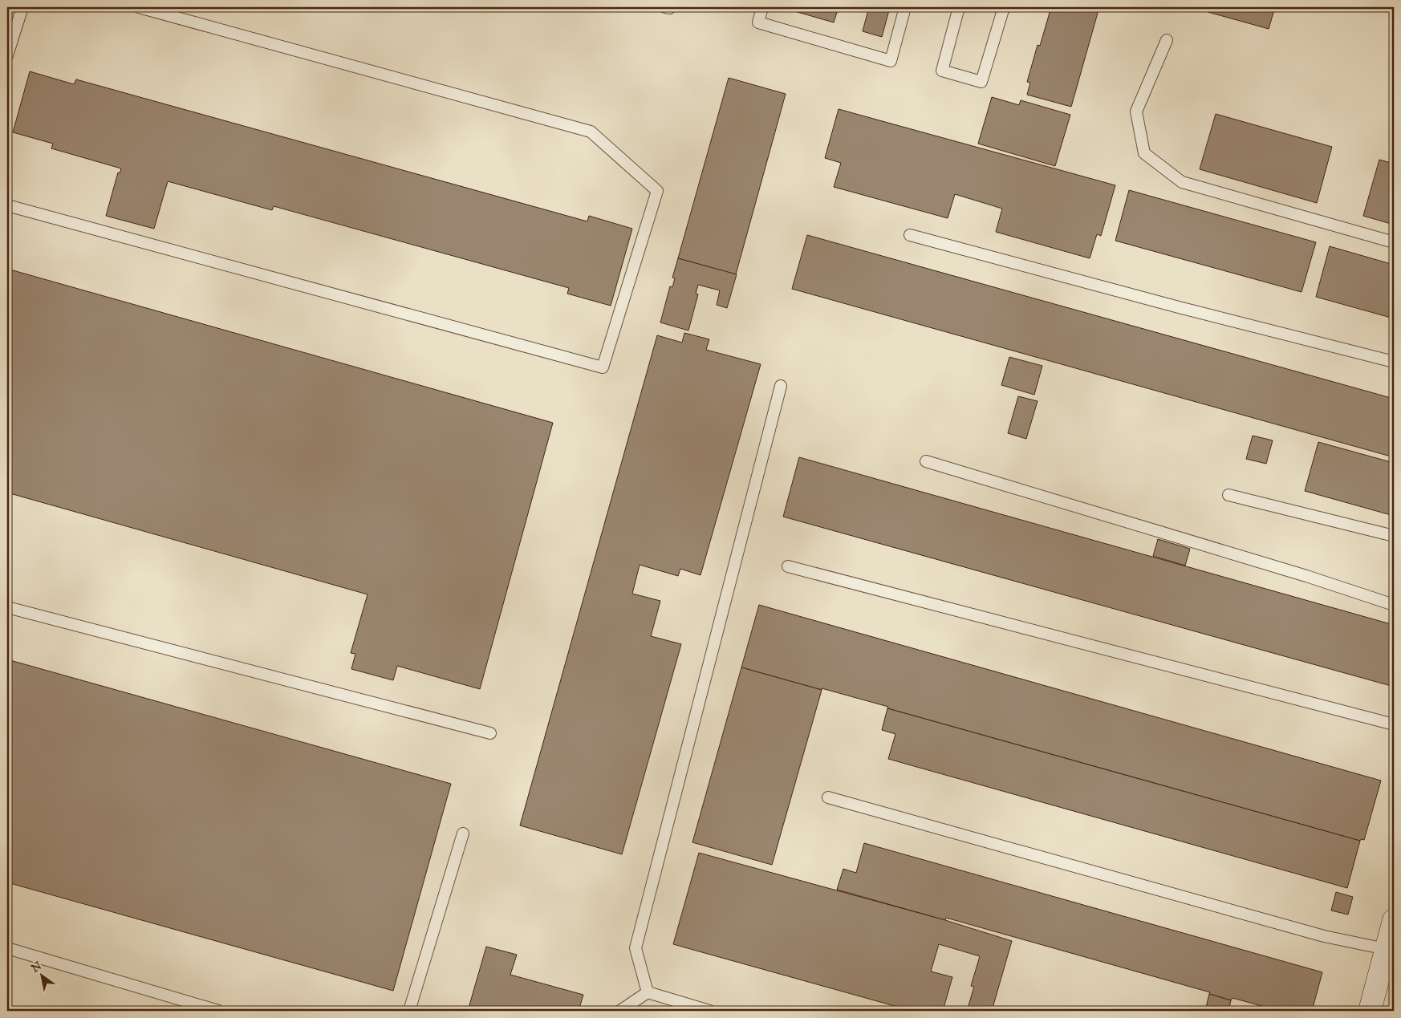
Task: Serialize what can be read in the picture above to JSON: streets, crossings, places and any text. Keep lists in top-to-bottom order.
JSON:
{
  "north": "top left"
}
